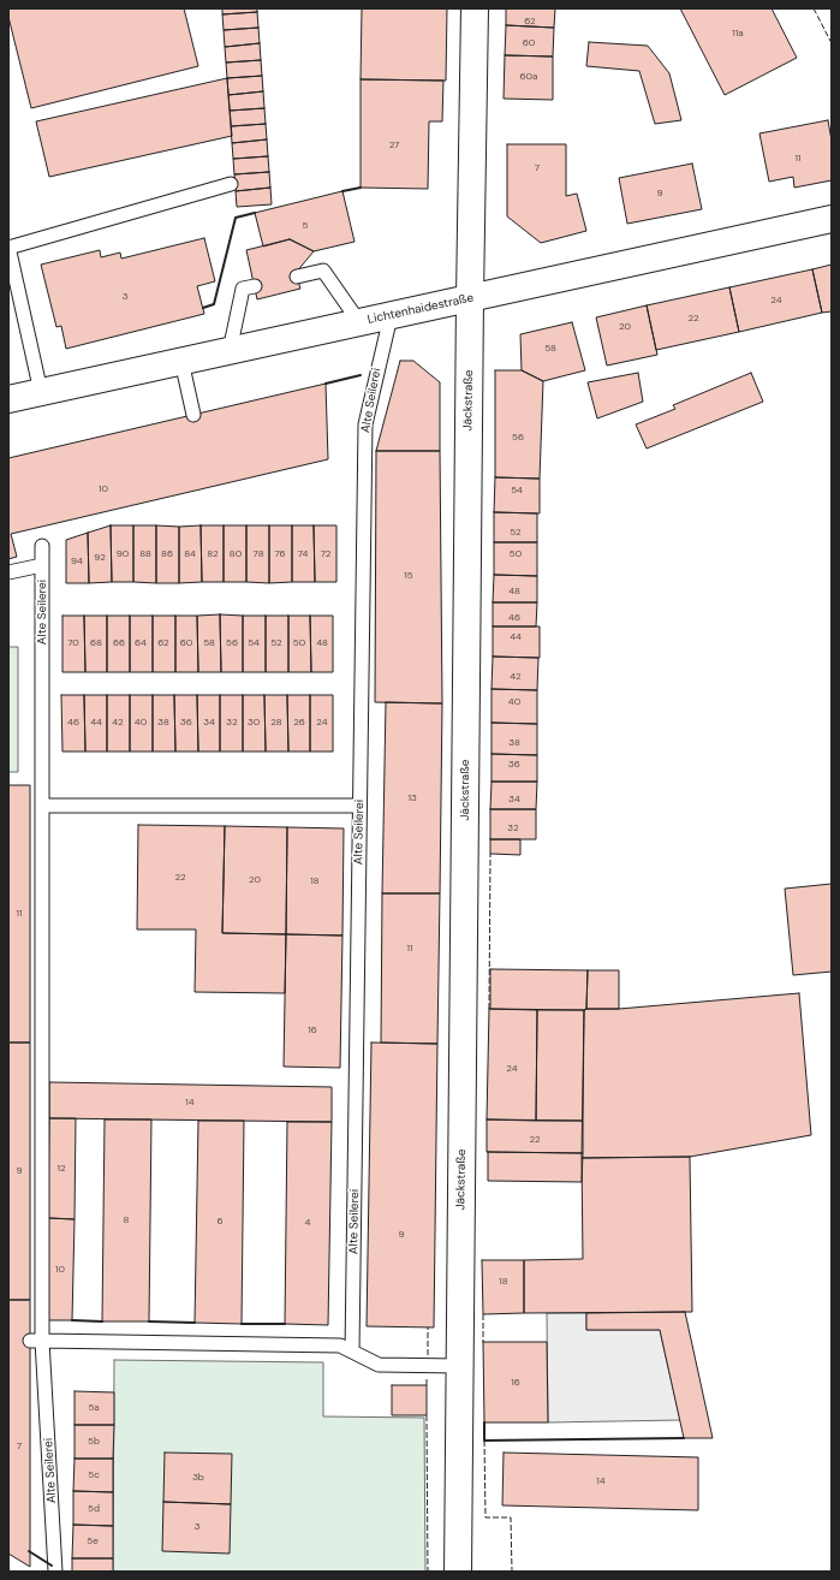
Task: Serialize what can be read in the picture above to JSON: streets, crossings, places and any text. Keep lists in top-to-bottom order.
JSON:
{
  "streets": {
    "street": ["Lichtenhaidestraße", "Jäckstraße"],
    "lane": ["Alte Seilerei"]
  },
  "crossings": [
    ["Lichtenhaidestraße", "Alte Seilerei"],
    ["Lichtenhaidestraße", "Jäckstraße"]
  ],
  "house_numbers": [
    "62",
    "11a",
    "60",
    "60a",
    "27",
    "11",
    "7",
    "9",
    "5",
    "3",
    "24",
    "22",
    "20",
    "58",
    "56",
    "10",
    "54",
    "52",
    "90",
    "88",
    "86",
    "84",
    "82",
    "80",
    "78",
    "76",
    "74",
    "72",
    "50",
    "92",
    "94",
    "15",
    "48",
    "46",
    "44",
    "70",
    "68",
    "66",
    "64",
    "62",
    "60",
    "58",
    "56",
    "54",
    "52",
    "50",
    "48",
    "42",
    "40",
    "46",
    "44",
    "42",
    "40",
    "38",
    "36",
    "34",
    "32",
    "30",
    "28",
    "26",
    "24",
    "38",
    "36",
    "13",
    "34",
    "32",
    "22",
    "20",
    "18",
    "11",
    "11",
    "16",
    "24",
    "14",
    "22",
    "12",
    "9",
    "8",
    "6",
    "4",
    "9",
    "10",
    "18",
    "16",
    "5a",
    "5b",
    "7",
    "5c",
    "3b",
    "14",
    "5d",
    "3",
    "5e"
  ]
}
